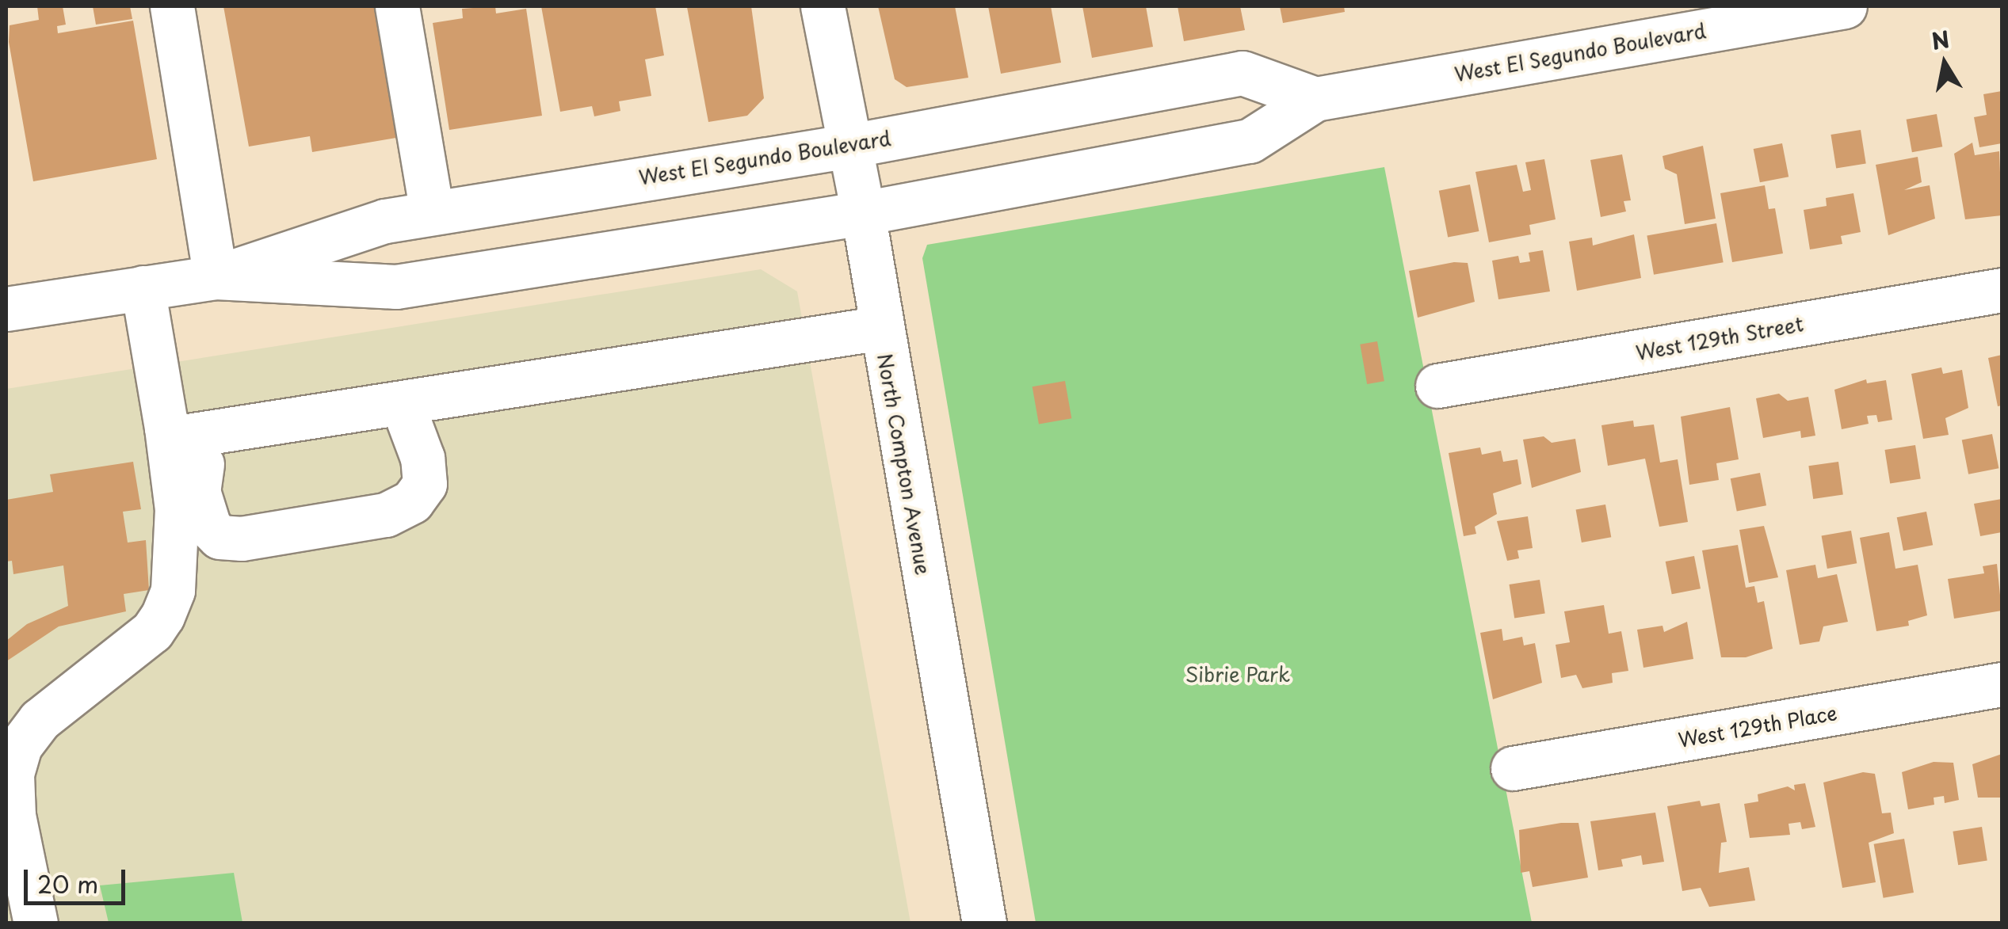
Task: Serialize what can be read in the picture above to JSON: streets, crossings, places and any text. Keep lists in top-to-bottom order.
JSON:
{
  "streets": {
    "main road": [
      "West El Segundo Boulevard",
      "West 129th Street",
      "North Compton Avenue",
      "West 129th Place"
    ]
  },
  "crossings": [
    ["West El Segundo Boulevard", "North Compton Avenue"]
  ],
  "parks": ["Sibrie Park"],
  "scale_bar": "20 m",
  "north": "top"
}
